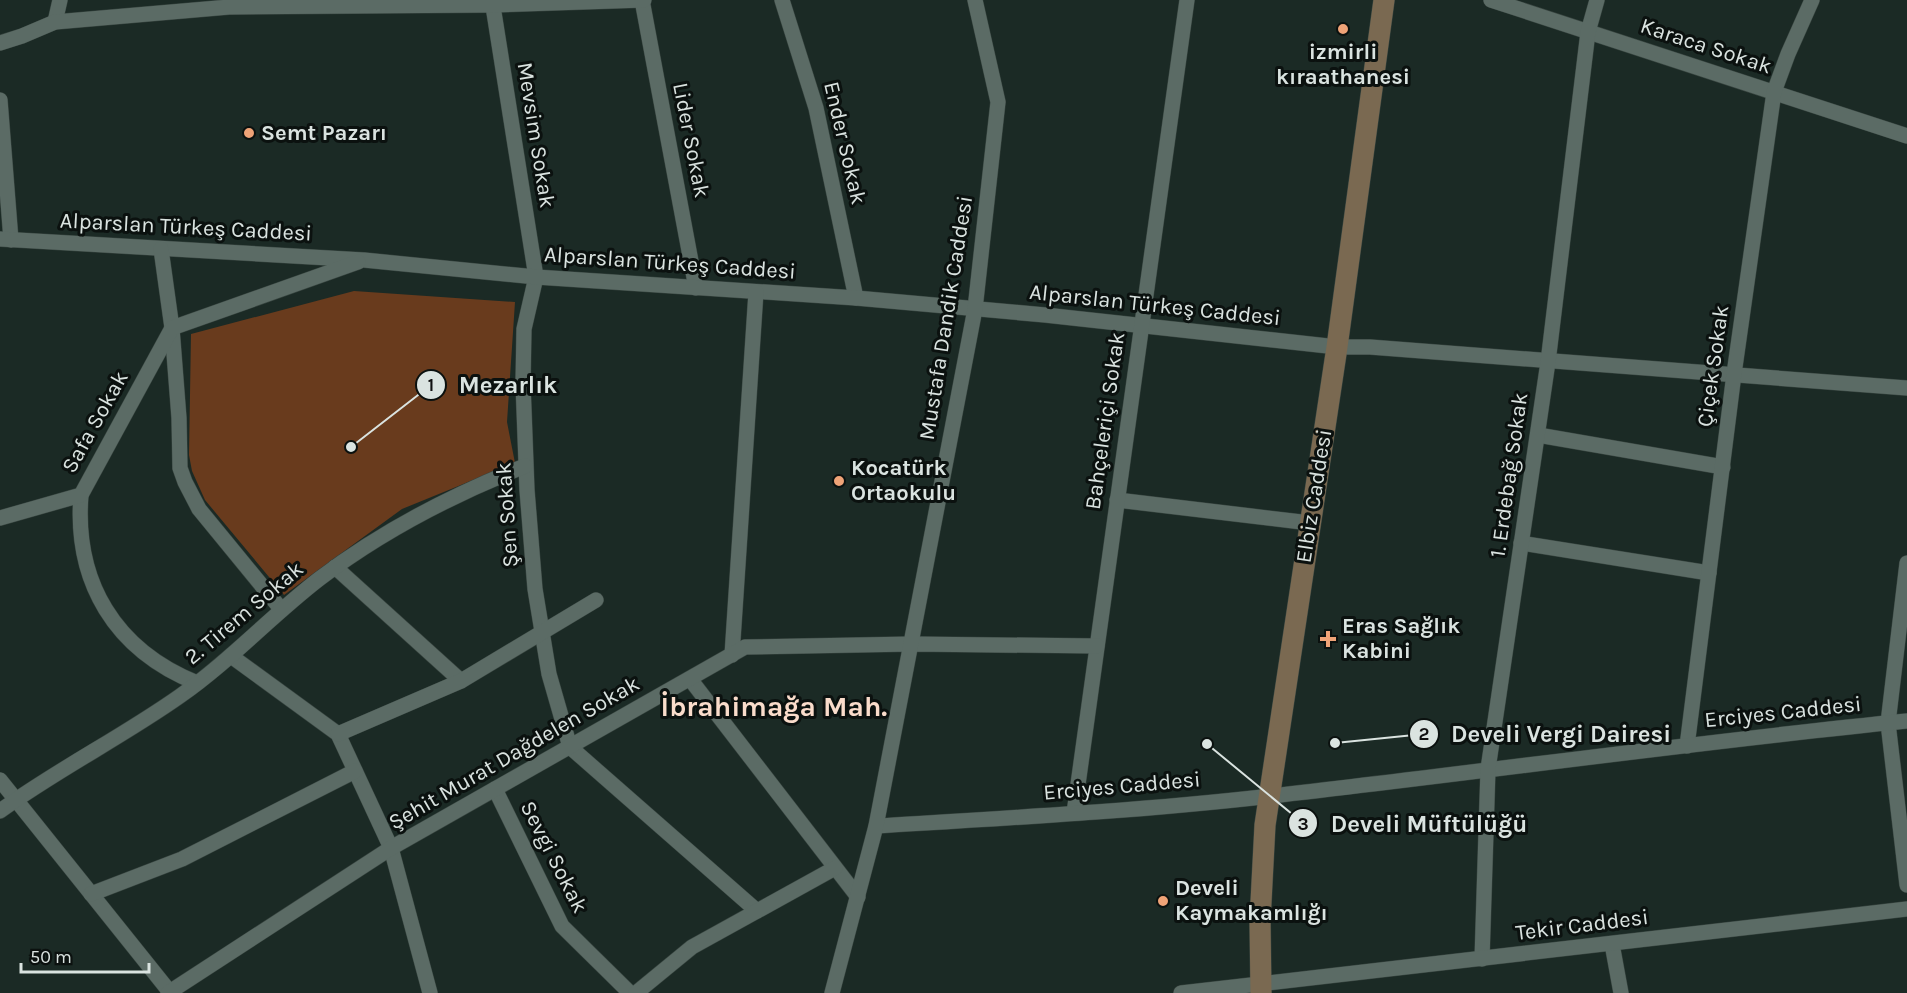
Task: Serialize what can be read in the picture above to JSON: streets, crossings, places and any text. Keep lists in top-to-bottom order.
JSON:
{
  "streets": {
    "street": [
      "Karaca Sokak",
      "Mevsim Sokak",
      "Lider Sokak",
      "Ender Sokak",
      "Alparslan Türkeş Caddesi",
      "Mustafa Dandik Caddesi",
      "Çiçek Sokak",
      "Bahçeleriçi Sokak",
      "Safa Sokak",
      "1. Erdebağ Sokak",
      "Elbiz Caddesi",
      "Şen Sokak",
      "2. Tirem Sokak",
      "Erciyes Caddesi",
      "Şehit Murat Dağdelen Sokak",
      "Sevgi Sokak",
      "Tekir Caddesi"
    ]
  },
  "crossings": [
    ["Karaca Sokak", "Çiçek Sokak"],
    ["Karaca Sokak", "1. Erdebağ Sokak"],
    ["Mevsim Sokak", "Alparslan Türkeş Caddesi"],
    ["Mevsim Sokak", "Şen Sokak"],
    ["Lider Sokak", "Alparslan Türkeş Caddesi"],
    ["Ender Sokak", "Alparslan Türkeş Caddesi"],
    ["Alparslan Türkeş Caddesi", "Mustafa Dandik Caddesi"],
    ["Alparslan Türkeş Caddesi", "Çiçek Sokak"],
    ["Alparslan Türkeş Caddesi", "Bahçeleriçi Sokak"],
    ["Alparslan Türkeş Caddesi", "1. Erdebağ Sokak"],
    ["Alparslan Türkeş Caddesi", "Elbiz Caddesi"],
    ["Alparslan Türkeş Caddesi", "Şen Sokak"],
    ["Mustafa Dandik Caddesi", "Erciyes Caddesi"],
    ["Mustafa Dandik Caddesi", "Şehit Murat Dağdelen Sokak"],
    ["Çiçek Sokak", "Erciyes Caddesi"],
    ["Bahçeleriçi Sokak", "Erciyes Caddesi"],
    ["Bahçeleriçi Sokak", "Şehit Murat Dağdelen Sokak"],
    ["1. Erdebağ Sokak", "Erciyes Caddesi"],
    ["1. Erdebağ Sokak", "Tekir Caddesi"],
    ["Elbiz Caddesi", "Erciyes Caddesi"],
    ["Elbiz Caddesi", "Tekir Caddesi"],
    ["Şen Sokak", "2. Tirem Sokak"],
    ["Şen Sokak", "Şehit Murat Dağdelen Sokak"],
    ["Şehit Murat Dağdelen Sokak", "Sevgi Sokak"]
  ],
  "districts": ["İbrahimağa Mah."],
  "places": {
    "other": [
      "izmirli kıraathanesi",
      "Semt Pazarı",
      "Mezarlık",
      "Kocatürk Ortaokulu",
      "Develi Vergi Dairesi",
      "Develi Müftülüğü",
      "Develi Kaymakamlığı"
    ],
    "health": ["Eras Sağlık Kabini"]
  },
  "scale_bar": "50 m"
}
